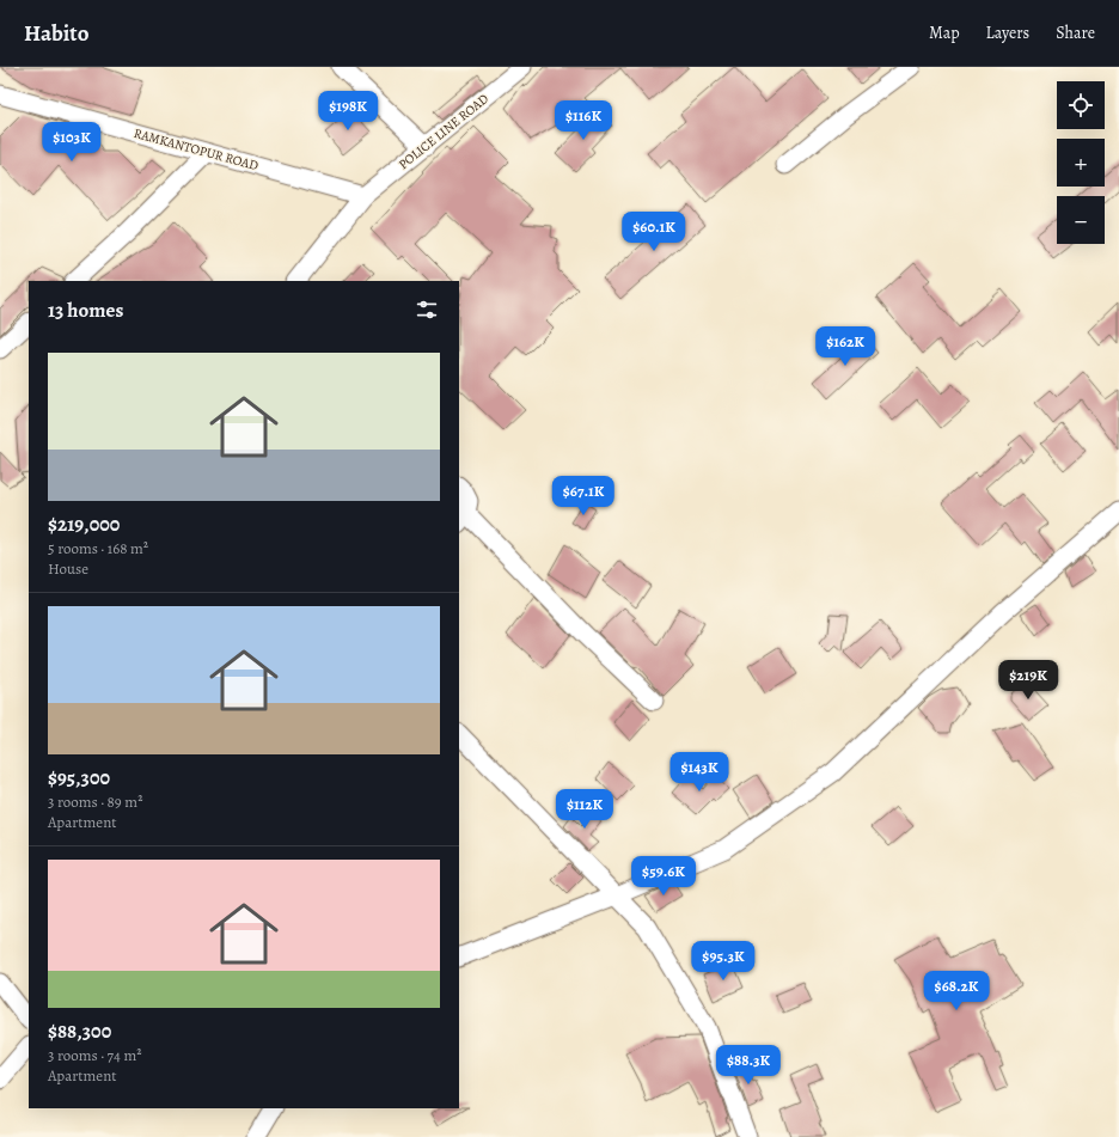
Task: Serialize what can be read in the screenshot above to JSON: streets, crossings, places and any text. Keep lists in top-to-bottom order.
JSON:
{
  "streets": {
    "street": ["POLICE LINE ROAD", "RAMKANTOPUR ROAD"]
  },
  "crossings": [
    ["POLICE LINE ROAD", "RAMKANTOPUR ROAD"]
  ],
  "page": {
    "header": "Habito",
    "nav": ["Map", "Layers", "Share"],
    "map_buttons": ["+", "−"],
    "price": [
      "$198K",
      "$116K",
      "$103K",
      "$60.1K",
      "$162K",
      "$67.1K",
      "$219K",
      "$143K",
      "$112K",
      "$59.6K",
      "$95.3K",
      "$68.2K",
      "$88.3K"
    ],
    "heading": "13 homes",
    "list": [
      {
        "name": "$219,000",
        "note": "5 rooms · 168 m² · House"
      },
      {
        "name": "$95,300",
        "note": "3 rooms · 89 m² · Apartment"
      },
      {
        "name": "$88,300",
        "note": "3 rooms · 74 m² · Apartment"
      }
    ]
  }
}
